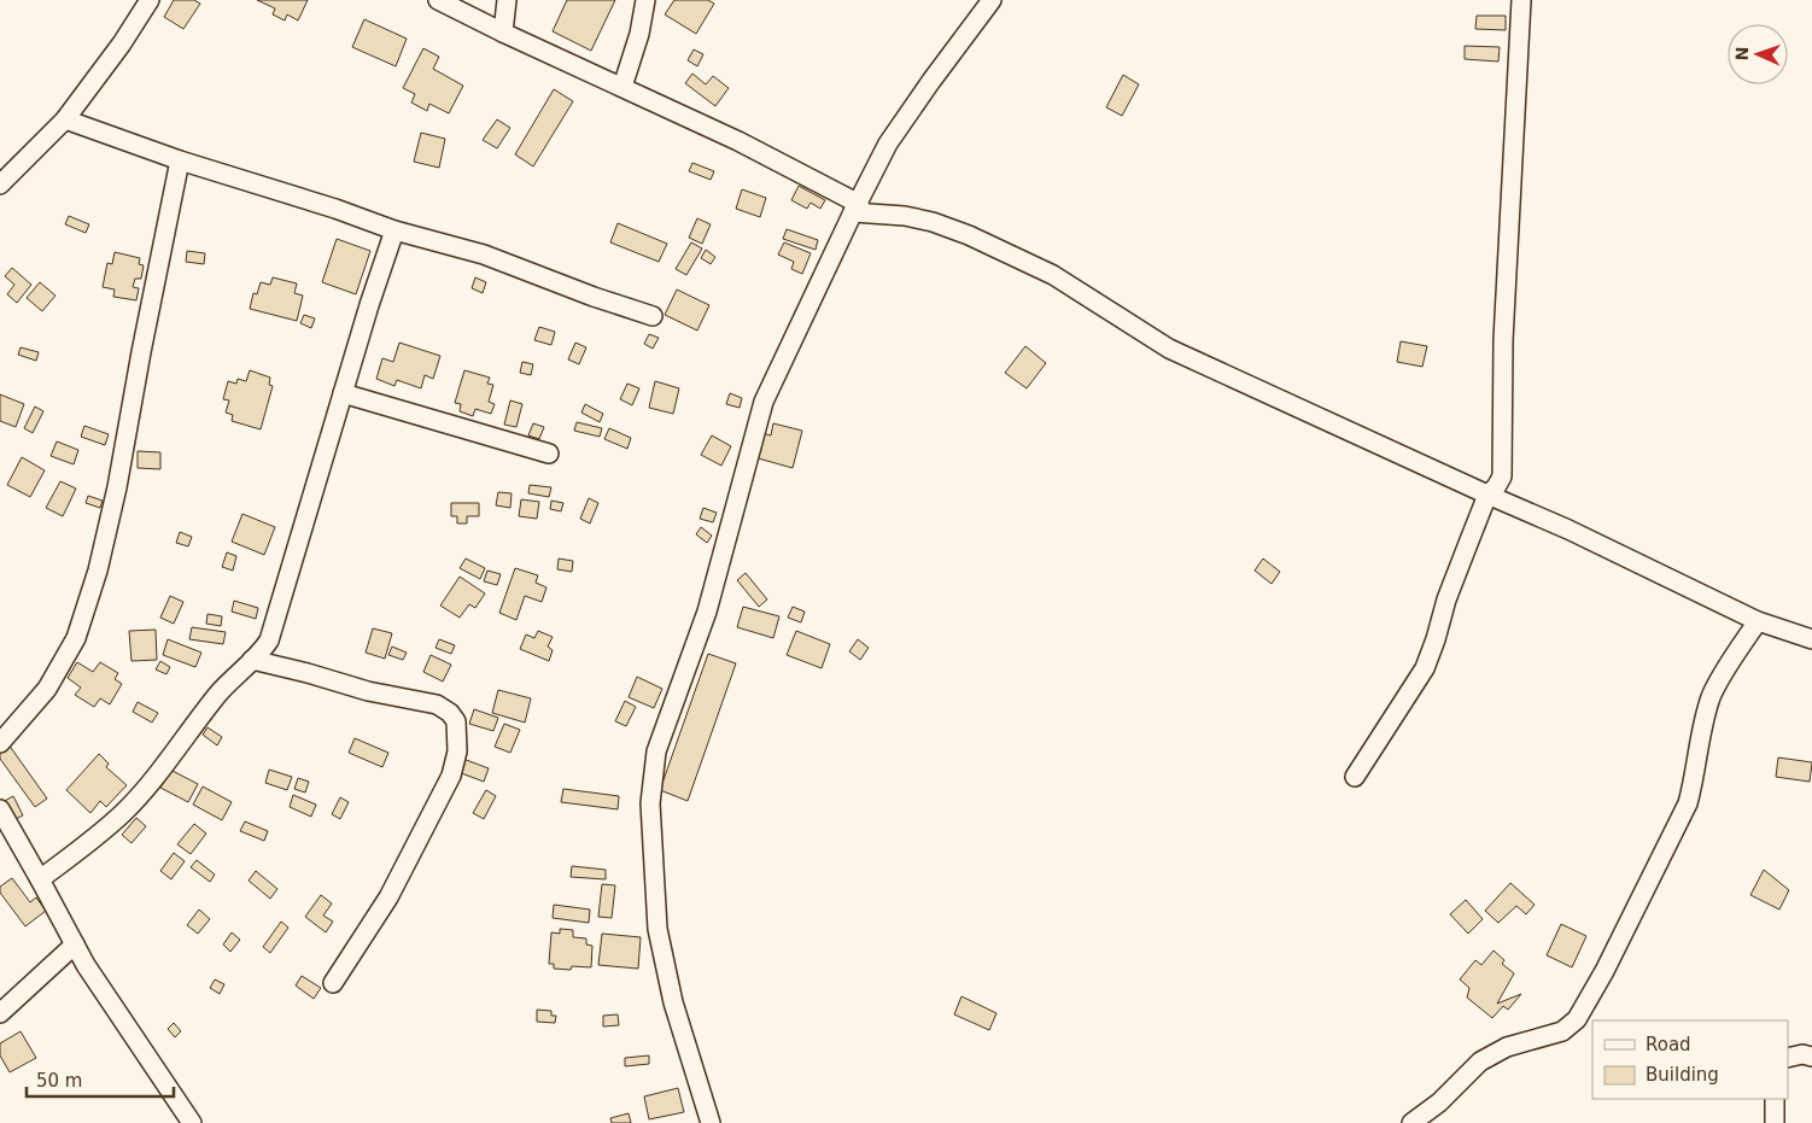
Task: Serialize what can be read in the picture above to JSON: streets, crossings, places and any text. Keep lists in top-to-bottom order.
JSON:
{
  "legend": ["Road", "Building"],
  "scale_bar": "50 m",
  "north": "left"
}
